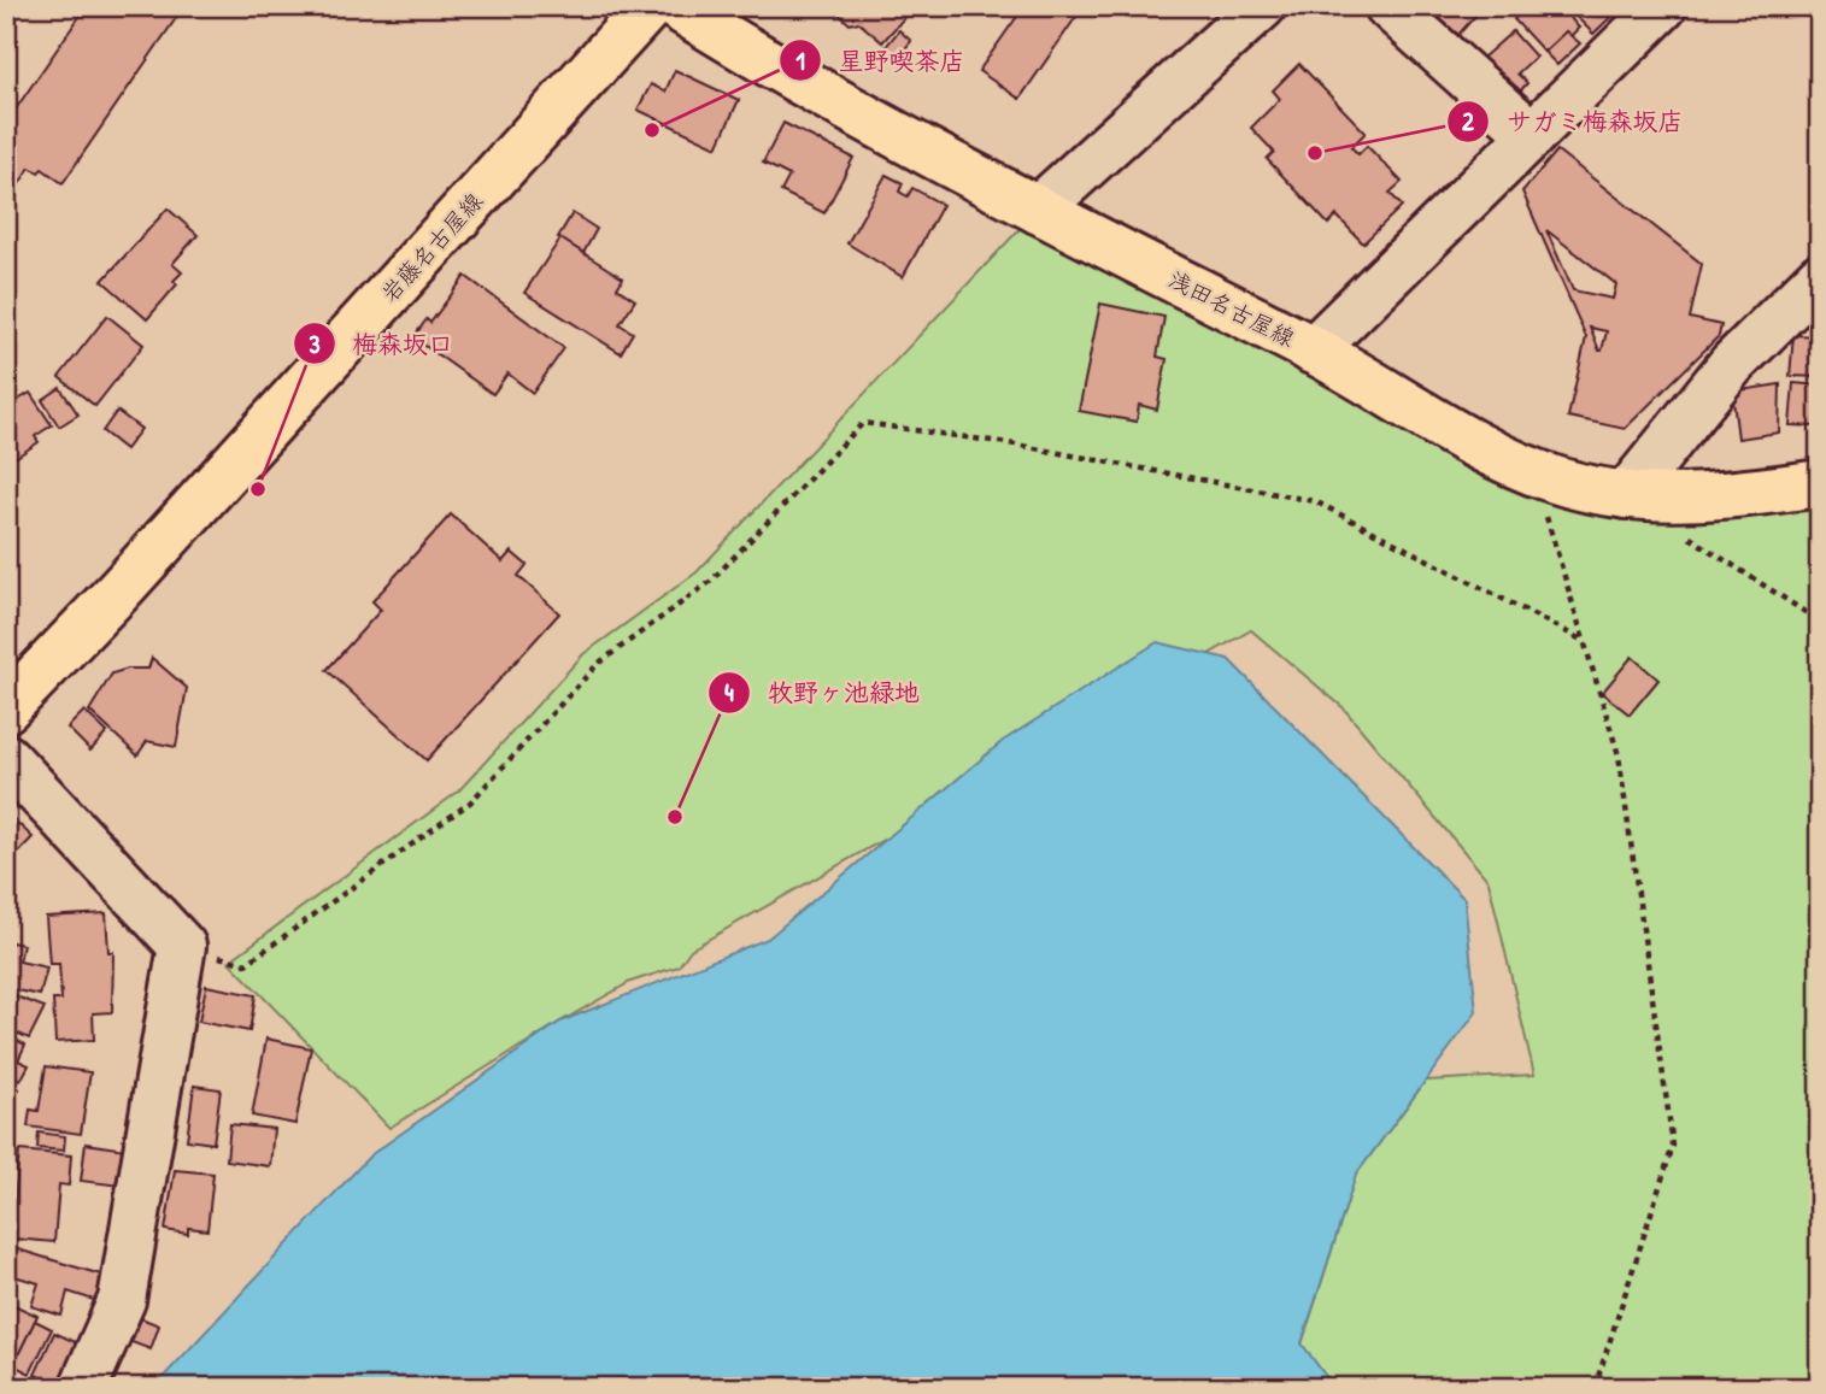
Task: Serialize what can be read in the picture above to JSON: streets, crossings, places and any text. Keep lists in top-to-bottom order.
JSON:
{
  "streets": {
    "main road": ["岩藤名古屋線", "浅田名古屋線"]
  },
  "places": [
    "星野喫茶店",
    "サガミ梅森坂店",
    "梅森坂口",
    "牧野ヶ池緑地"
  ]
}
